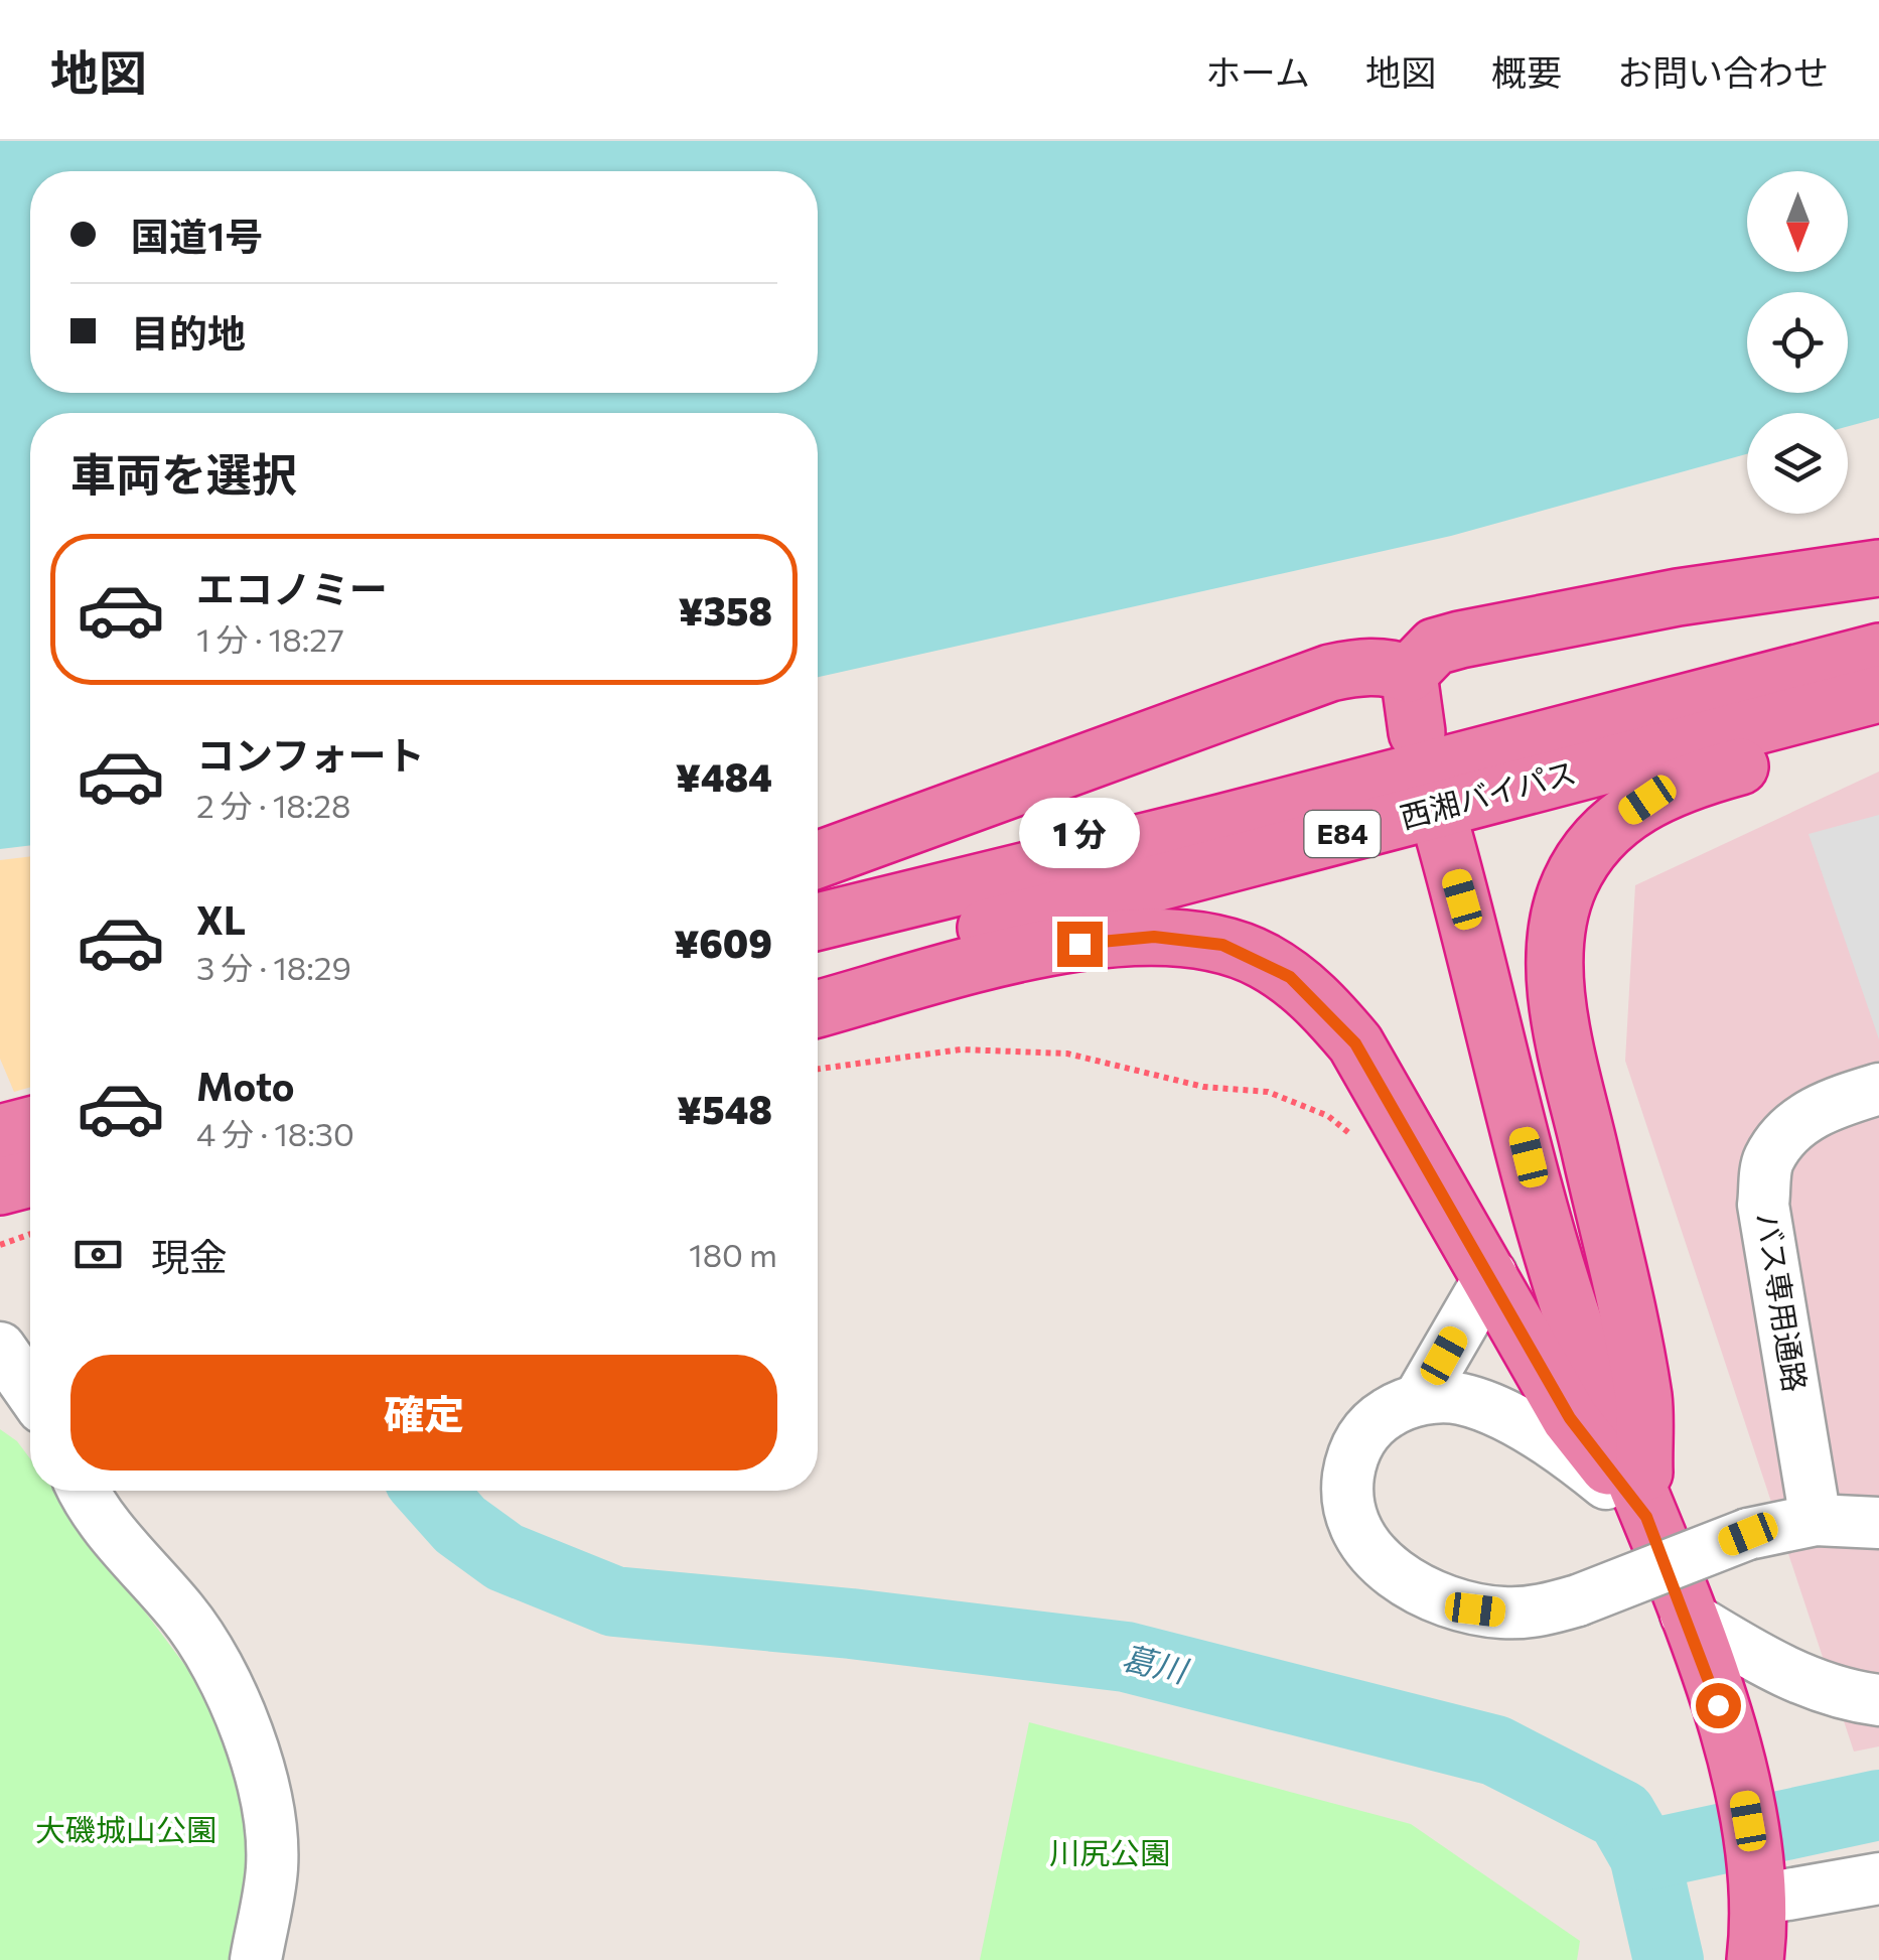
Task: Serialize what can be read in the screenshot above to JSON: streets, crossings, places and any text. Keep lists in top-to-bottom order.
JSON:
{
  "streets": {
    "highway": ["西湘バイパス", "E84"],
    "street": ["バス専用通路"]
  },
  "water": ["葛川"],
  "parks": ["大磯城山公園", "川尻公園"],
  "north": "bottom",
  "page": {
    "header": "地図",
    "nav": [
      "ホーム",
      "地図",
      "概要",
      "お問い合わせ"
    ],
    "banner": ["国道1号", "目的地"],
    "heading": "車両を選択",
    "list": [
      {
        "name": "エコノミー",
        "note": "1 分 · 18:27",
        "value": "¥358"
      },
      {
        "name": "コンフォート",
        "note": "2 分 · 18:28",
        "value": "¥484"
      },
      {
        "name": "XL",
        "note": "3 分 · 18:29",
        "value": "¥609"
      },
      {
        "name": "Moto",
        "note": "4 分 · 18:30",
        "value": "¥548"
      }
    ],
    "bubble": "1 分",
    "pay": ["現金", "180 m"],
    "buttons": "確定"
  }
}
